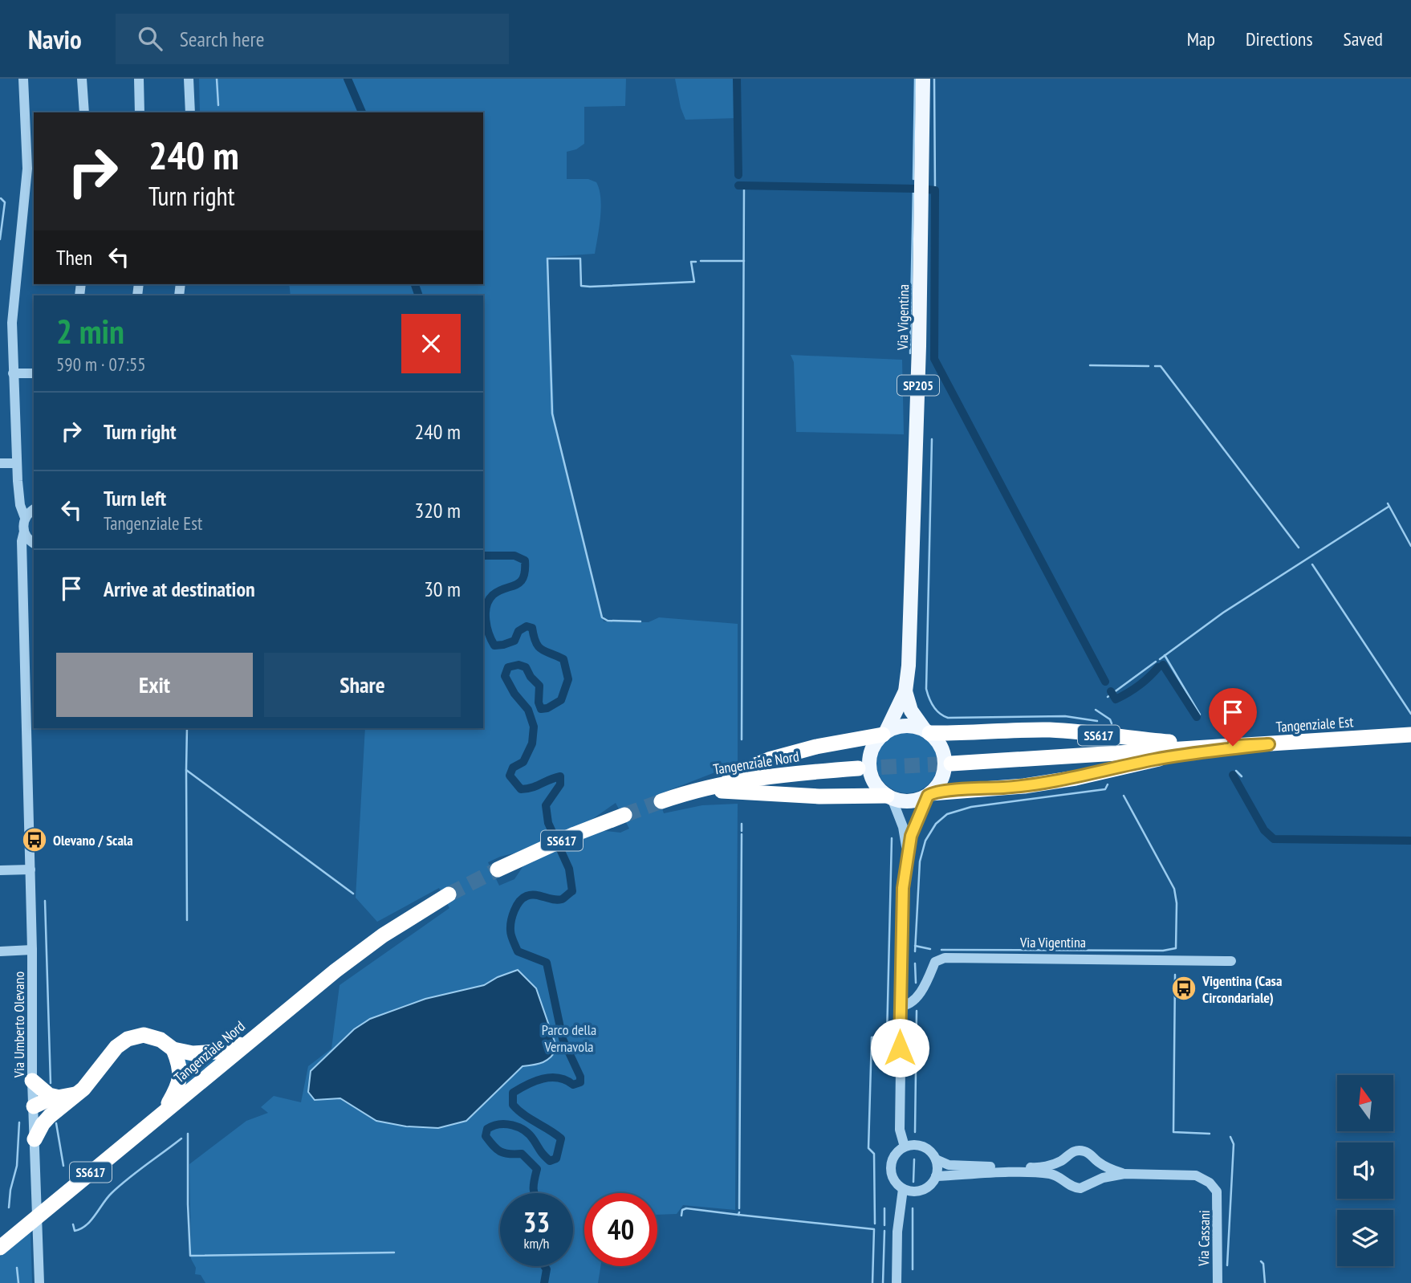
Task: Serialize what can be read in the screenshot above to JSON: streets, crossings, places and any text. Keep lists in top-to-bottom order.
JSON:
{
  "streets": {
    "highway": ["Tangenziale Est", "SS617", "Tangenziale Nord"],
    "main road": ["Via Vigentina", "SP205"],
    "street": ["Via Umberto Olevano", "Via Cassani"]
  },
  "crossings": [
    ["Via Vigentina", "SS617"],
    ["Via Vigentina", "Via Cassani"],
    ["Tangenziale Est", "SS617"]
  ],
  "parks": ["Parco della Vernavola"],
  "places": {
    "bus stop": ["Olevano / Scala", "Vigentina (Casa Circondariale)"]
  },
  "north": "top",
  "page": {
    "header": "Navio",
    "search": "Search here",
    "nav": ["Map", "Directions", "Saved"],
    "turn": ["240 m", "Turn right"],
    "then": "Then",
    "heading": ["2 min", "590 m · 07:55"],
    "list": [
      {
        "name": "Turn right",
        "value": "240 m"
      },
      {
        "name": "Turn left",
        "note": "Tangenziale Est",
        "value": "320 m"
      },
      {
        "name": "Arrive at destination",
        "value": "30 m"
      }
    ],
    "buttons": ["Exit", "Share"],
    "speed": "33 km/h",
    "limit": "40"
  }
}
